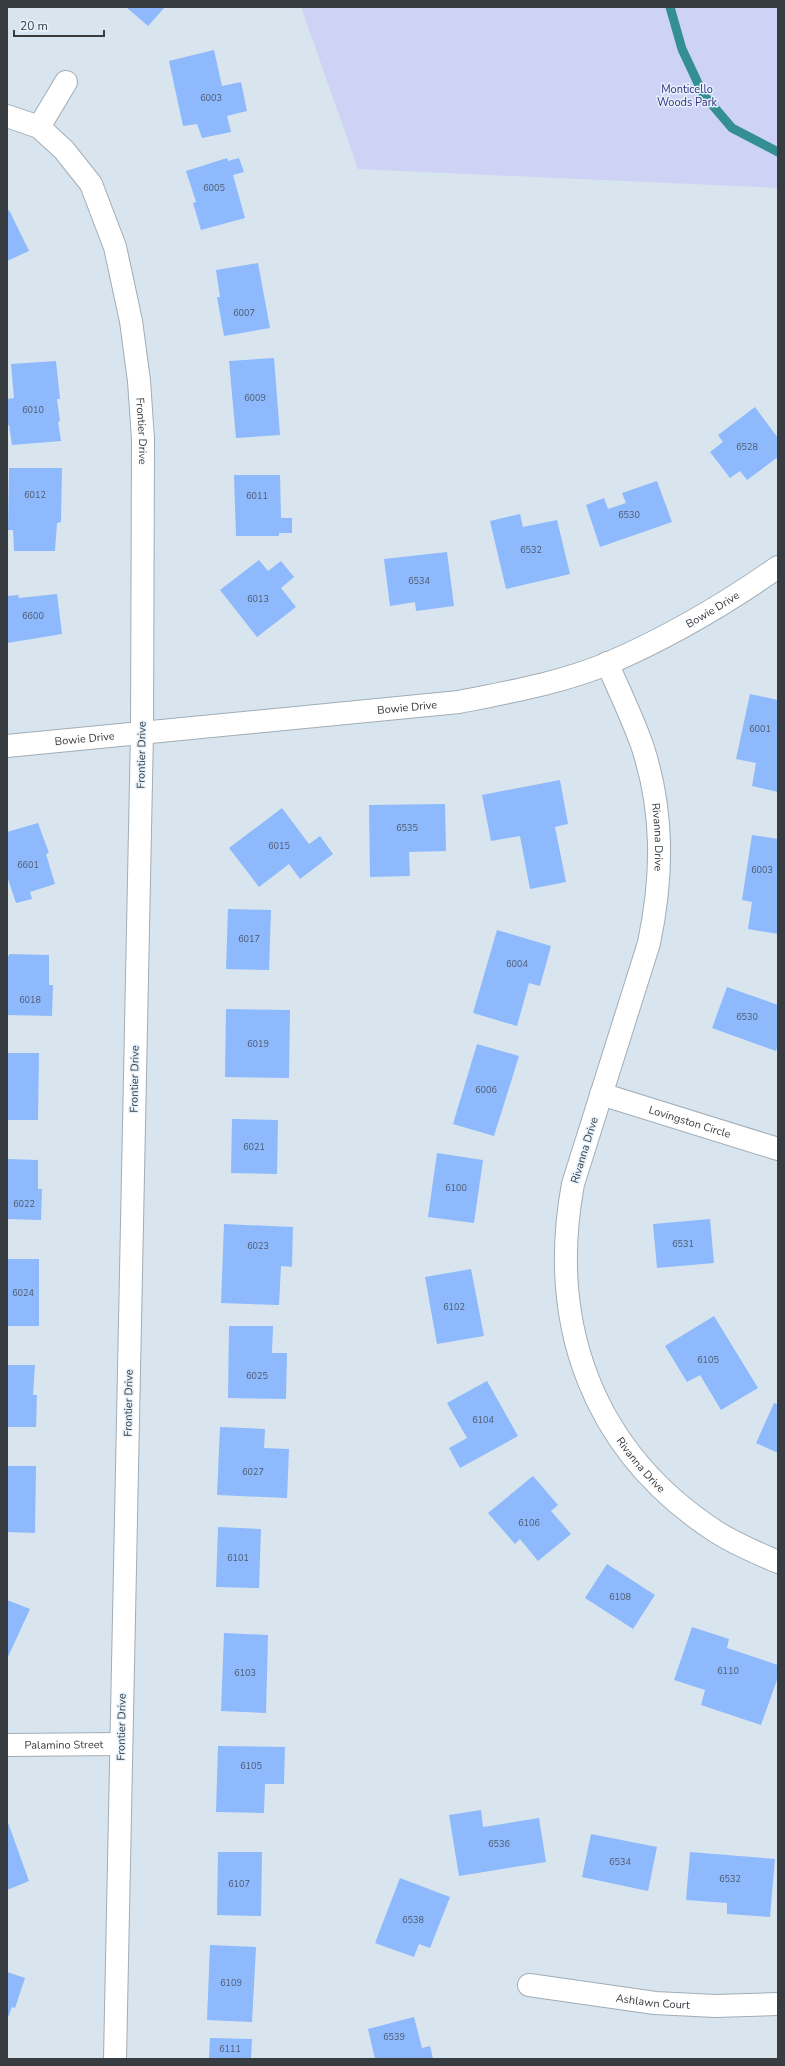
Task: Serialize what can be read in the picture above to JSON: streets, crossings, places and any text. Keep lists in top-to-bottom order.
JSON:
{
  "streets": {
    "street": [
      "Frontier Drive",
      "Bowie Drive",
      "Rivanna Drive",
      "Lovingston Circle",
      "Palamino Street",
      "Ashlawn Court"
    ]
  },
  "crossings": [
    ["Frontier Drive", "Bowie Drive"],
    ["Frontier Drive", "Palamino Street"],
    ["Bowie Drive", "Rivanna Drive"],
    ["Rivanna Drive", "Lovingston Circle"]
  ],
  "parks": ["Monticello Woods Park"],
  "house_numbers": [
    "6003",
    "6005",
    "6007",
    "6009",
    "6010",
    "6528",
    "6012",
    "6011",
    "6530",
    "6532",
    "6534",
    "6013",
    "6600",
    "6001",
    "6535",
    "6015",
    "6601",
    "6003",
    "6017",
    "6004",
    "6018",
    "6530",
    "6019",
    "6006",
    "6021",
    "6100",
    "6022",
    "6531",
    "6023",
    "6024",
    "6102",
    "6105",
    "6025",
    "6104",
    "6027",
    "6106",
    "6101",
    "6108",
    "6110",
    "6103",
    "6105",
    "6536",
    "6534",
    "6532",
    "6107",
    "6538",
    "6109",
    "6539",
    "6111"
  ],
  "scale_bar": "20 m"
}
